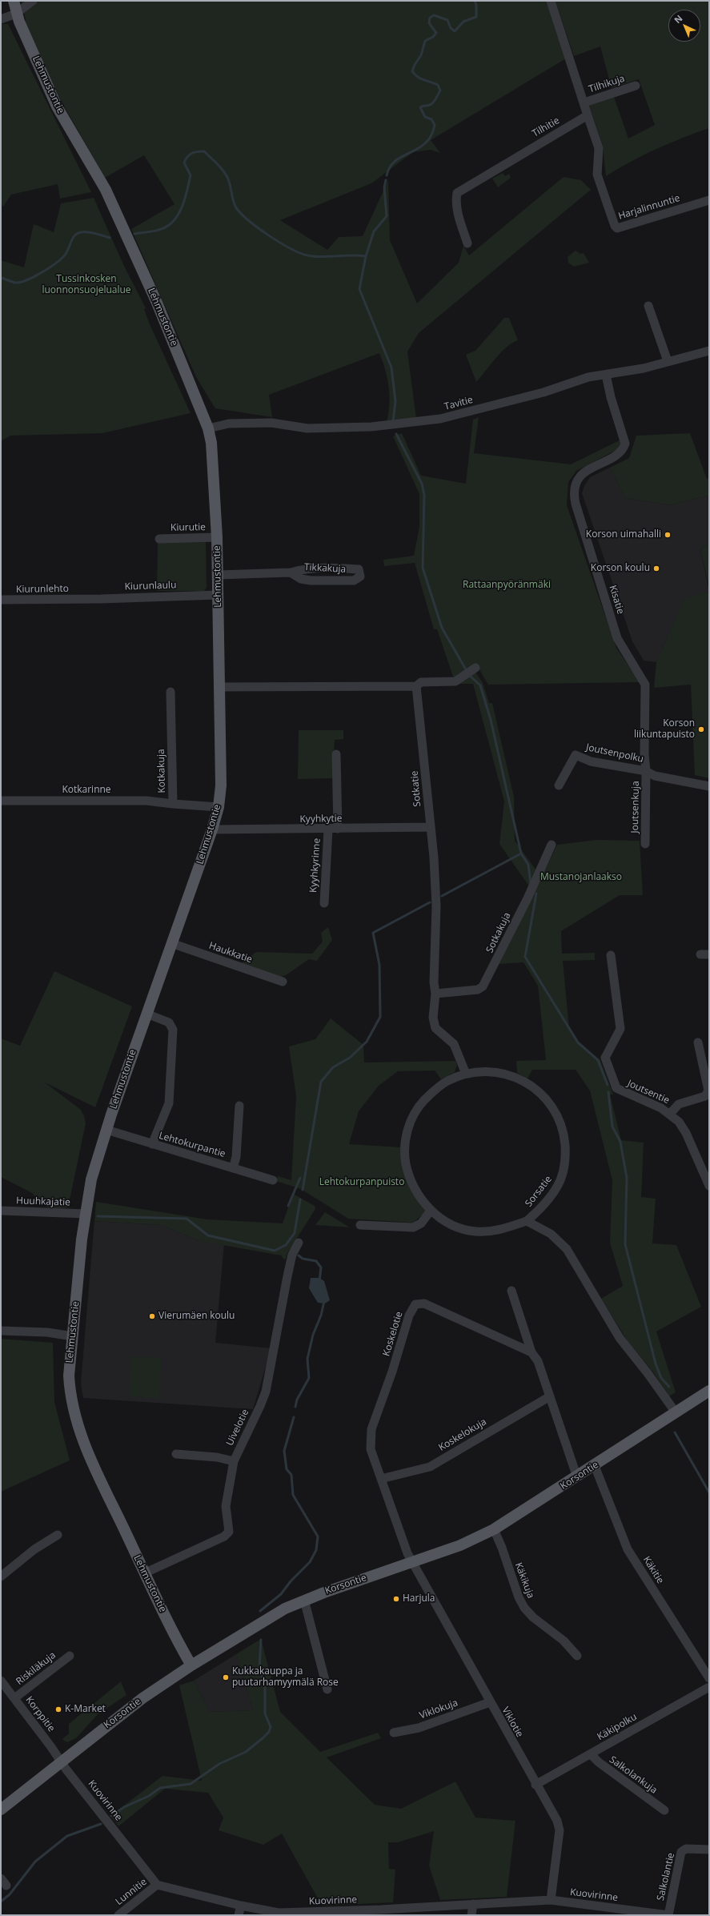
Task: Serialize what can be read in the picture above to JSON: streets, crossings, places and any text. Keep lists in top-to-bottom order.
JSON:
{
  "streets": {
    "main road": ["Lehmustontie", "Korsontie"],
    "street": [
      "Tilhikuja",
      "Tilhitie",
      "Harjalinnuntie",
      "Tavitie",
      "Kiurutie",
      "Tikkakuja",
      "Kiurunlaulu",
      "Kiurunlehto",
      "Kisatie",
      "Joutsenpolku",
      "Kotkakuja",
      "Sotkatie",
      "Kotkarinne",
      "Joutsenkuja",
      "Kyyhkytie",
      "Kyyhkyrinne",
      "Sotkakuja",
      "Haukkatie",
      "Joutsentie",
      "Lehtokurpantie",
      "Sorsatie",
      "Huuhkajatie",
      "Koskelotie",
      "Uivelotie",
      "Koskelokuja",
      "Käkitie",
      "Käkikuja",
      "Riskiläkuja",
      "Viklokuja",
      "Korppitie",
      "Viklotie",
      "Käkipolku",
      "Salkolankuja",
      "Kuovirinne",
      "Salkolantie",
      "Lunnitie"
    ]
  },
  "crossings": [
    ["Lehmustontie", "Tavitie"],
    ["Lehmustontie", "Kiurutie"],
    ["Lehmustontie", "Tikkakuja"],
    ["Lehmustontie", "Kiurunlaulu"],
    ["Lehmustontie", "Kotkakuja"],
    ["Lehmustontie", "Kyyhkytie"],
    ["Lehmustontie", "Haukkatie"],
    ["Lehmustontie", "Lehtokurpantie"],
    ["Lehmustontie", "Huuhkajatie"],
    ["Lehmustontie", "Uivelotie"],
    ["Lehmustontie", "Korsontie"],
    ["Tilhitie", "Harjalinnuntie"],
    ["Tavitie", "Kisatie"],
    ["Kiurunlaulu", "Kiurunlehto"],
    ["Kisatie", "Joutsenpolku"],
    ["Kisatie", "Joutsenkuja"],
    ["Joutsenpolku", "Joutsenkuja"],
    ["Kotkakuja", "Kotkarinne"],
    ["Sotkatie", "Kyyhkytie"],
    ["Sotkatie", "Sotkakuja"],
    ["Sotkatie", "Sorsatie"],
    ["Kyyhkytie", "Kyyhkyrinne"],
    ["Sorsatie", "Korsontie"],
    ["Koskelotie", "Koskelokuja"],
    ["Koskelotie", "Korsontie"],
    ["Koskelotie", "Viklotie"],
    ["Korsontie", "Käkitie"],
    ["Korsontie", "Käkikuja"],
    ["Korsontie", "Korppitie"],
    ["Korsontie", "Viklotie"],
    ["Korsontie", "Kuovirinne"],
    ["Riskiläkuja", "Korppitie"],
    ["Viklokuja", "Viklotie"],
    ["Korppitie", "Kuovirinne"],
    ["Viklotie", "Käkipolku"],
    ["Viklotie", "Kuovirinne"],
    ["Käkipolku", "Salkolankuja"],
    ["Kuovirinne", "Salkolantie"],
    ["Kuovirinne", "Lunnitie"]
  ],
  "parks": [
    "Tussinkosken luonnonsuojelualue",
    "Rattaanpyöränmäki",
    "Mustanojanlaakso",
    "Lehtokurpanpuisto"
  ],
  "places": [
    "Korson uimahalli",
    "Korson koulu",
    "Korson liikuntapuisto",
    "Vierumäen koulu",
    "Harjula",
    "Kukkakauppa ja puutarhamyymälä Rose",
    "K-Market"
  ],
  "north": "top left"
}
